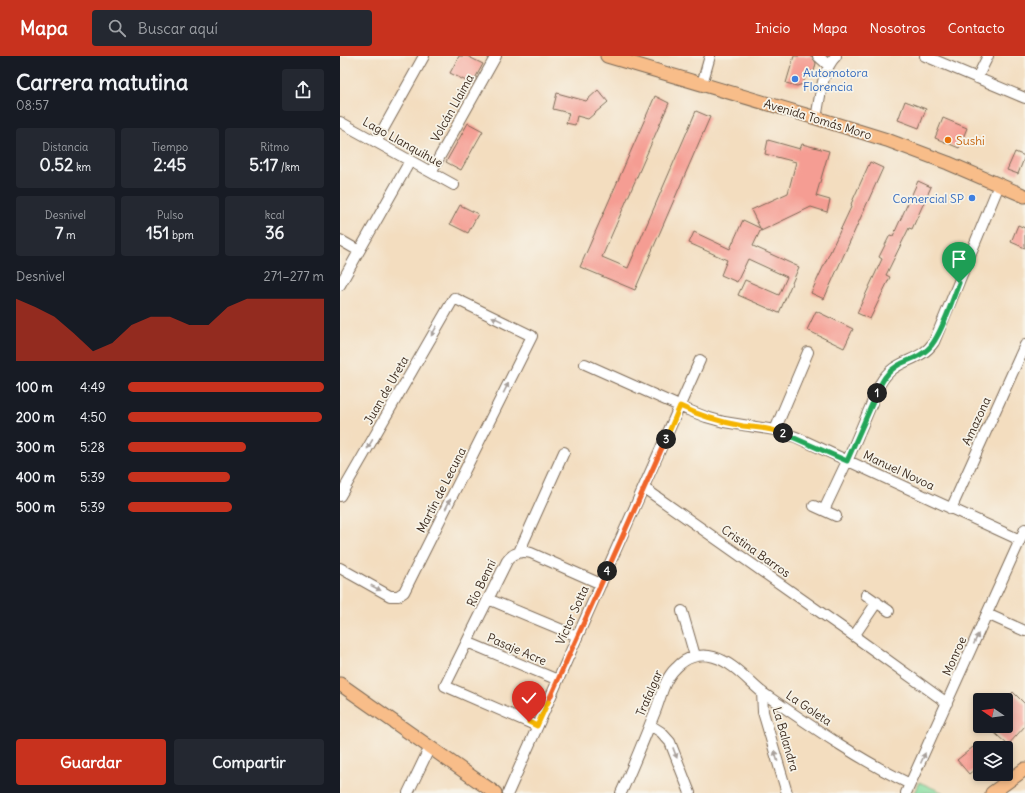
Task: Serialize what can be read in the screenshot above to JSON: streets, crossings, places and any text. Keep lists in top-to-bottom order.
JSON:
{
  "streets": {
    "main road": ["Avenida Tomás Moro"],
    "street": [
      "Volcán Llaima",
      "Lago Llanquihue",
      "Juan de Ureta",
      "Amazona",
      "Manuel Novoa",
      "Martín de Lecuna",
      "Cristina Barros",
      "Río Benni",
      "Víctor Sotta",
      "Pasaje Acre",
      "Monroe",
      "Trafalgar",
      "La Goleta",
      "La Balandra"
    ]
  },
  "crossings": [
    ["Volcán Llaima", "Lago Llanquihue"],
    ["Juan de Ureta", "Martín de Lecuna"],
    ["Amazona", "Manuel Novoa"],
    ["Manuel Novoa", "Víctor Sotta"],
    ["Manuel Novoa", "Monroe"],
    ["Cristina Barros", "Víctor Sotta"],
    ["Cristina Barros", "Monroe"],
    ["Río Benni", "Víctor Sotta"],
    ["Río Benni", "Pasaje Acre"],
    ["Víctor Sotta", "Pasaje Acre"],
    ["Monroe", "La Goleta"],
    ["Trafalgar", "La Goleta"],
    ["La Goleta", "La Balandra"]
  ],
  "one_way": ["Juan de Ureta", "Monroe", "La Balandra"],
  "places": ["Automotora Florencia", "Sushi", "Comercial SP"],
  "north": "left",
  "page": {
    "header": "Mapa",
    "search": "Buscar aquí",
    "nav": [
      "Inicio",
      "Mapa",
      "Nosotros",
      "Contacto"
    ],
    "heading": ["Carrera matutina", "08:57"],
    "stats": [
      ["Distancia", "0.52 km"],
      ["Tiempo", "2:45"],
      ["Ritmo", "5:17 /km"],
      ["Desnivel", "7 m"],
      ["Pulso", "151 bpm"],
      ["kcal", "36"]
    ],
    "chart": ["Desnivel", "271–277 m"],
    "list": [
      {
        "name": "100 m",
        "note": "4:49"
      },
      {
        "name": "200 m",
        "note": "4:50"
      },
      {
        "name": "300 m",
        "note": "5:28"
      },
      {
        "name": "400 m",
        "note": "5:39"
      },
      {
        "name": "500 m",
        "note": "5:39"
      }
    ],
    "pins": [
      "1",
      "2",
      "3",
      "4"
    ],
    "buttons": ["Guardar", "Compartir"]
  }
}
